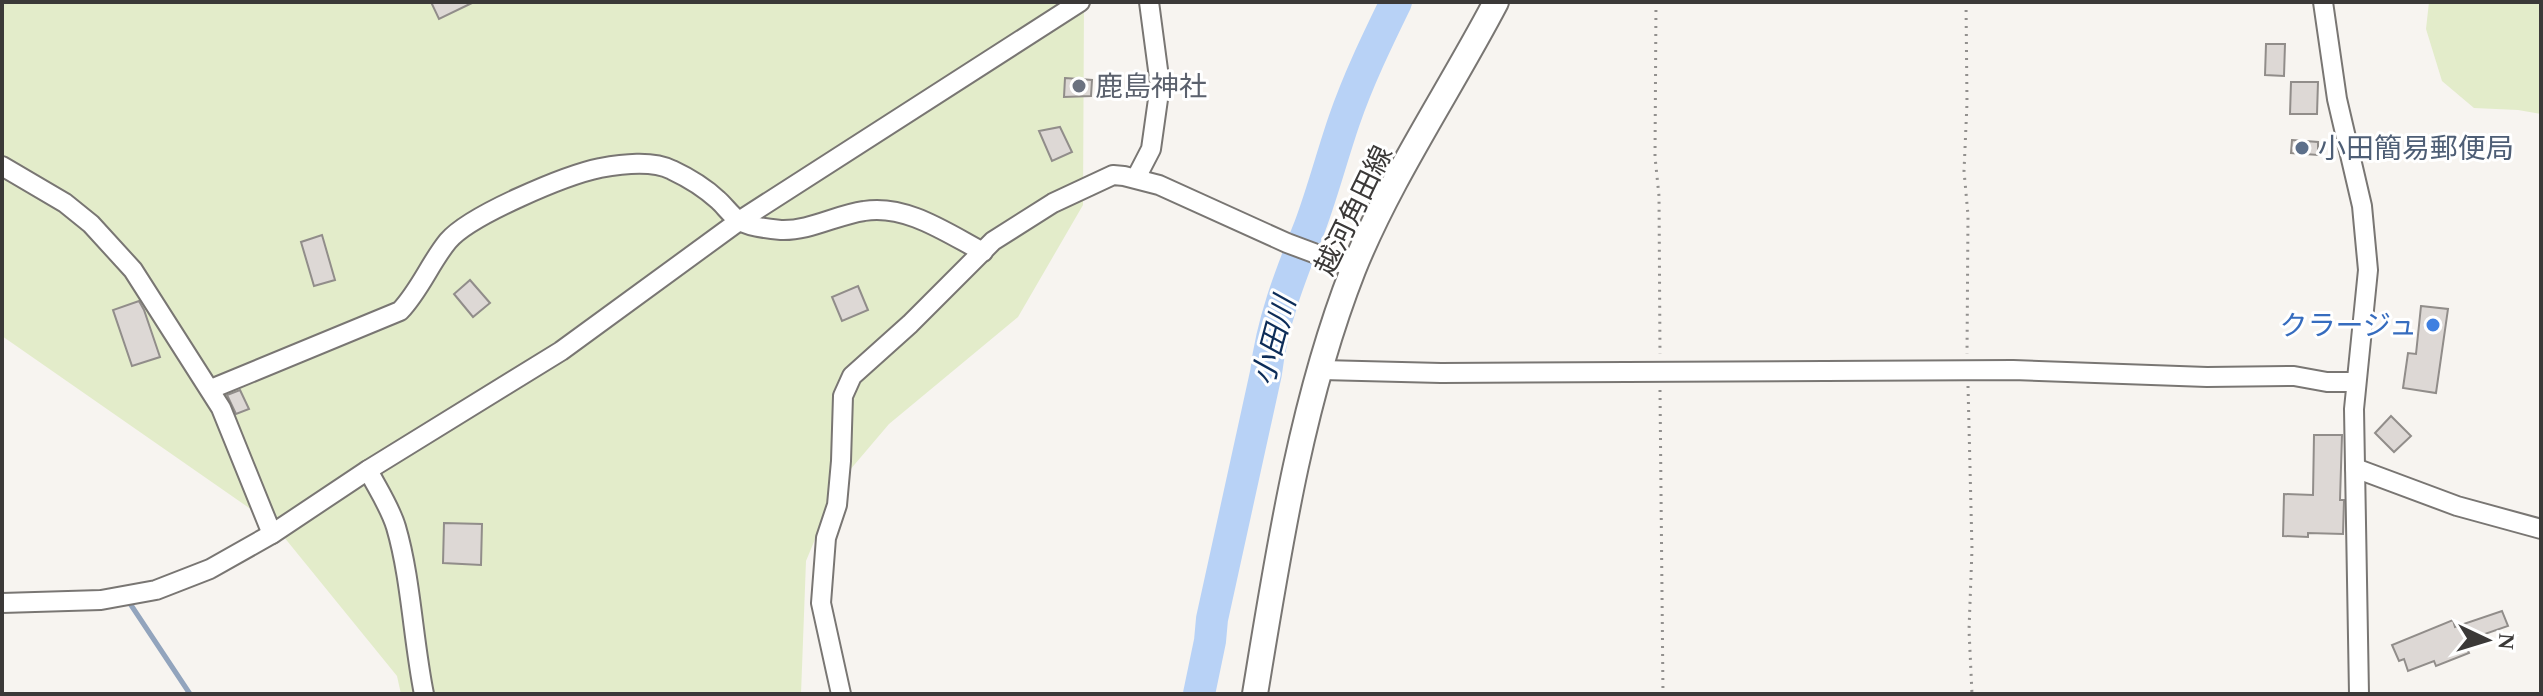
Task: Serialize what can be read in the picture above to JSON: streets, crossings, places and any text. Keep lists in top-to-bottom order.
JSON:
{
  "streets": {
    "main road": ["越河角田線"]
  },
  "water": ["小田川"],
  "places": ["鹿島神社", "小田簡易郵便局", "クラージュ"],
  "north": "right"
}
